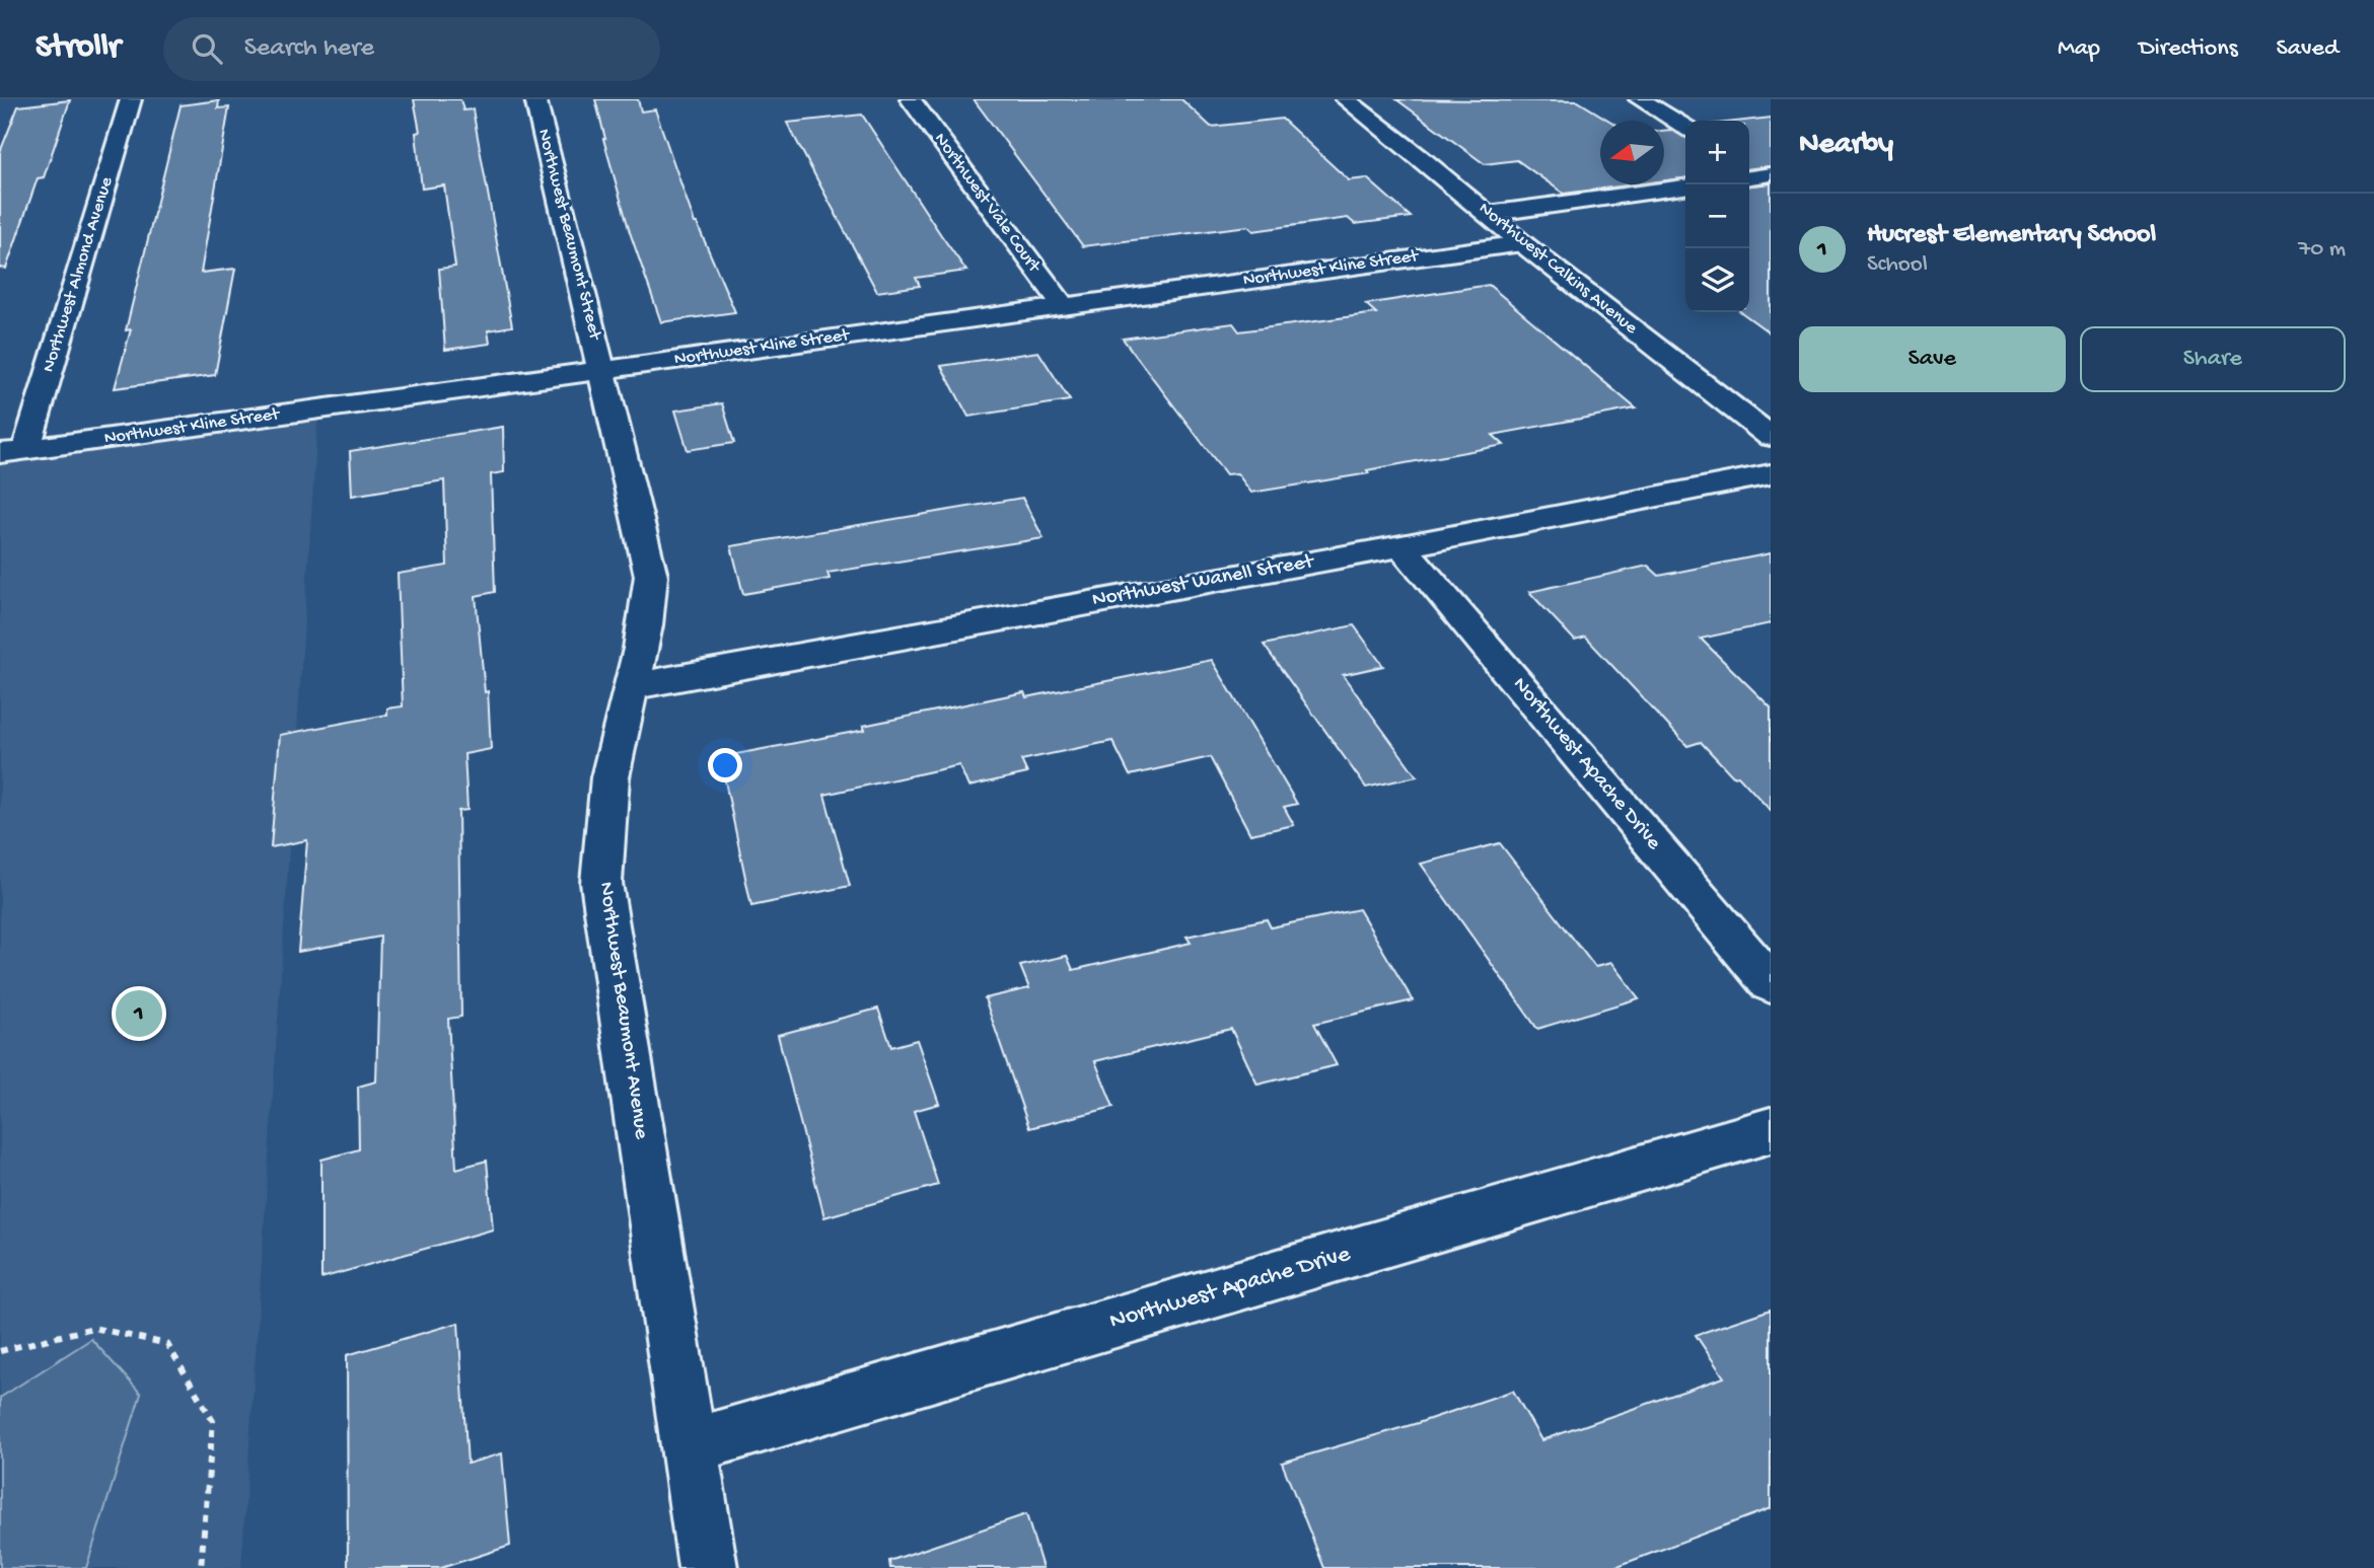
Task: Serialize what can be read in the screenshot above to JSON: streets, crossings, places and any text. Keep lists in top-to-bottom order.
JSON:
{
  "streets": {
    "street": [
      "Northwest Vale Court",
      "Northwest Beaumont Street",
      "Northwest Kline Street",
      "Northwest Calkins Avenue",
      "Northwest Almond Avenue",
      "Northwest Wanell Street",
      "Northwest Apache Drive",
      "Northwest Beaumont Avenue"
    ]
  },
  "crossings": [
    ["Northwest Vale Court", "Northwest Kline Street"],
    ["Northwest Beaumont Street", "Northwest Kline Street"],
    ["Northwest Beaumont Street", "Northwest Beaumont Avenue"],
    ["Northwest Kline Street", "Northwest Calkins Avenue"],
    ["Northwest Kline Street", "Northwest Almond Avenue"],
    ["Northwest Kline Street", "Northwest Beaumont Avenue"],
    ["Northwest Wanell Street", "Northwest Apache Drive"],
    ["Northwest Wanell Street", "Northwest Beaumont Avenue"],
    ["Northwest Apache Drive", "Northwest Beaumont Avenue"]
  ],
  "north": "left",
  "page": {
    "header": "Strollr",
    "search": "Search here",
    "nav": ["Map", "Directions", "Saved"],
    "heading": "Nearby",
    "map_buttons": ["+", "−"],
    "list": [
      {
        "mark": "1",
        "name": "Hucrest Elementary School",
        "note": "School",
        "value": "70 m"
      }
    ],
    "buttons": ["Save", "Share"],
    "pins": "1"
  }
}
